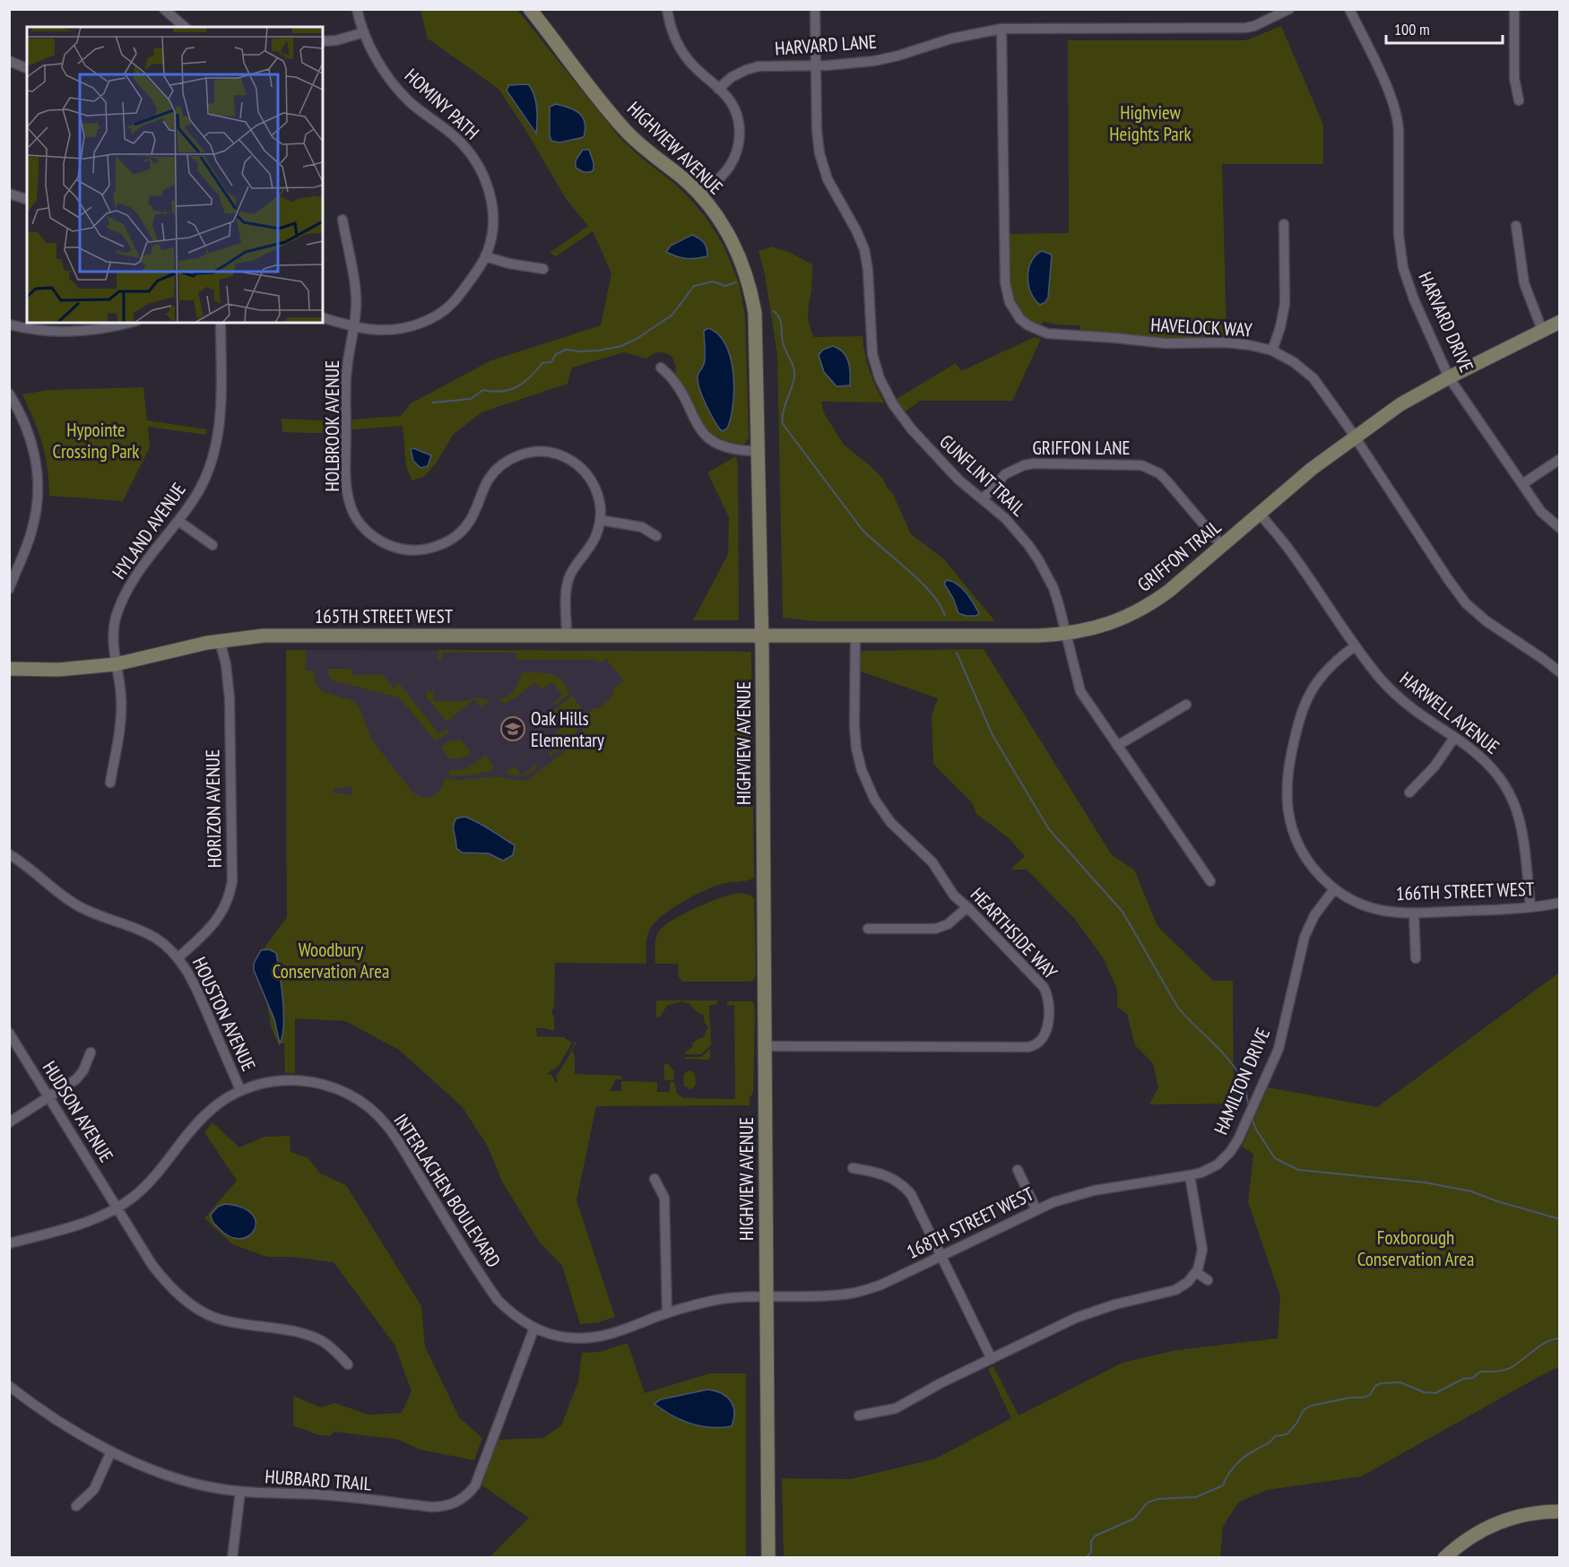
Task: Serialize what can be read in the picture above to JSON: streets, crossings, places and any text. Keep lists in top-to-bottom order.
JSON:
{
  "streets": {
    "street": [
      "HARVARD LANE",
      "HOMINY PATH",
      "HIGHVIEW AVENUE",
      "HARVARD DRIVE",
      "HAVELOCK WAY",
      "HOLBROOK AVENUE",
      "GRIFFON LANE",
      "GUNFLINT TRAIL",
      "HYLAND AVENUE",
      "GRIFFON TRAIL",
      "165TH STREET WEST",
      "HARWELL AVENUE",
      "HORIZON AVENUE",
      "166TH STREET WEST",
      "HEARTHSIDE WAY",
      "HOUSTON AVENUE",
      "HAMILTON DRIVE",
      "HUDSON AVENUE",
      "INTERLACHEN BOULEVARD",
      "168TH STREET WEST",
      "HUBBARD TRAIL"
    ]
  },
  "crossings": [
    ["HARVARD LANE", "HAVELOCK WAY"],
    ["HARVARD LANE", "GUNFLINT TRAIL"],
    ["HOMINY PATH", "HOLBROOK AVENUE"],
    ["HIGHVIEW AVENUE", "GRIFFON TRAIL"],
    ["HIGHVIEW AVENUE", "165TH STREET WEST"],
    ["HIGHVIEW AVENUE", "HEARTHSIDE WAY"],
    ["HIGHVIEW AVENUE", "INTERLACHEN BOULEVARD"],
    ["HIGHVIEW AVENUE", "168TH STREET WEST"],
    ["HARVARD DRIVE", "GRIFFON TRAIL"],
    ["HAVELOCK WAY", "GRIFFON TRAIL"],
    ["HOLBROOK AVENUE", "165TH STREET WEST"],
    ["GRIFFON LANE", "GUNFLINT TRAIL"],
    ["GRIFFON LANE", "GRIFFON TRAIL"],
    ["GUNFLINT TRAIL", "GRIFFON TRAIL"],
    ["HYLAND AVENUE", "165TH STREET WEST"],
    ["GRIFFON TRAIL", "165TH STREET WEST"],
    ["GRIFFON TRAIL", "HARWELL AVENUE"],
    ["GRIFFON TRAIL", "HEARTHSIDE WAY"],
    ["165TH STREET WEST", "HORIZON AVENUE"],
    ["HARWELL AVENUE", "166TH STREET WEST"],
    ["HORIZON AVENUE", "HOUSTON AVENUE"],
    ["166TH STREET WEST", "HAMILTON DRIVE"],
    ["HOUSTON AVENUE", "INTERLACHEN BOULEVARD"],
    ["HAMILTON DRIVE", "168TH STREET WEST"],
    ["HUDSON AVENUE", "INTERLACHEN BOULEVARD"],
    ["INTERLACHEN BOULEVARD", "168TH STREET WEST"],
    ["INTERLACHEN BOULEVARD", "HUBBARD TRAIL"]
  ],
  "parks": [
    "Highview Heights Park",
    "Hypointe Crossing Park",
    "Woodbury Conservation Area",
    "Foxborough Conservation Area"
  ],
  "places": {
    "school or university": ["Oak Hills Elementary"]
  },
  "scale_bar": "100 m"
}
